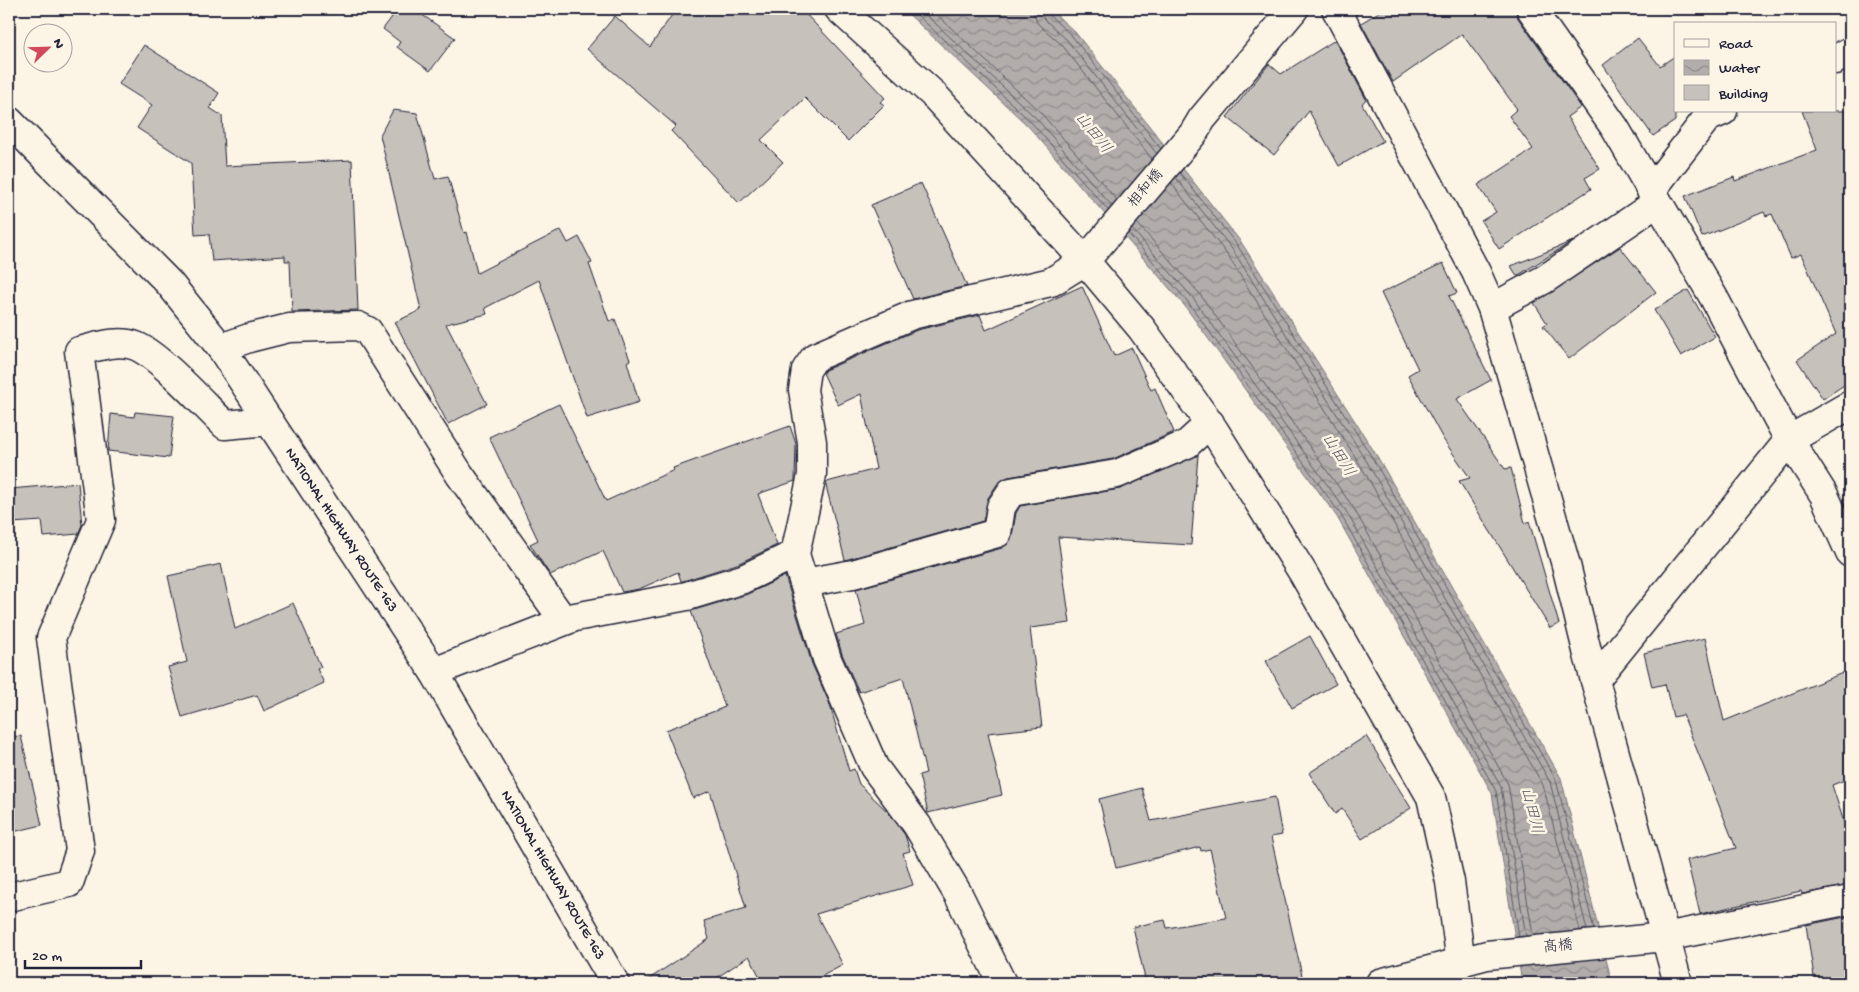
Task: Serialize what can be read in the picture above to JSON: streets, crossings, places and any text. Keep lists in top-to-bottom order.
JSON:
{
  "streets": {
    "main road": ["相和橋", "NATIONAL HIGHWAY ROUTE 163", "髙橋"]
  },
  "water": ["山田川"],
  "legend": ["Road", "Water", "Building"],
  "scale_bar": "20 m",
  "north": "top right"
}
